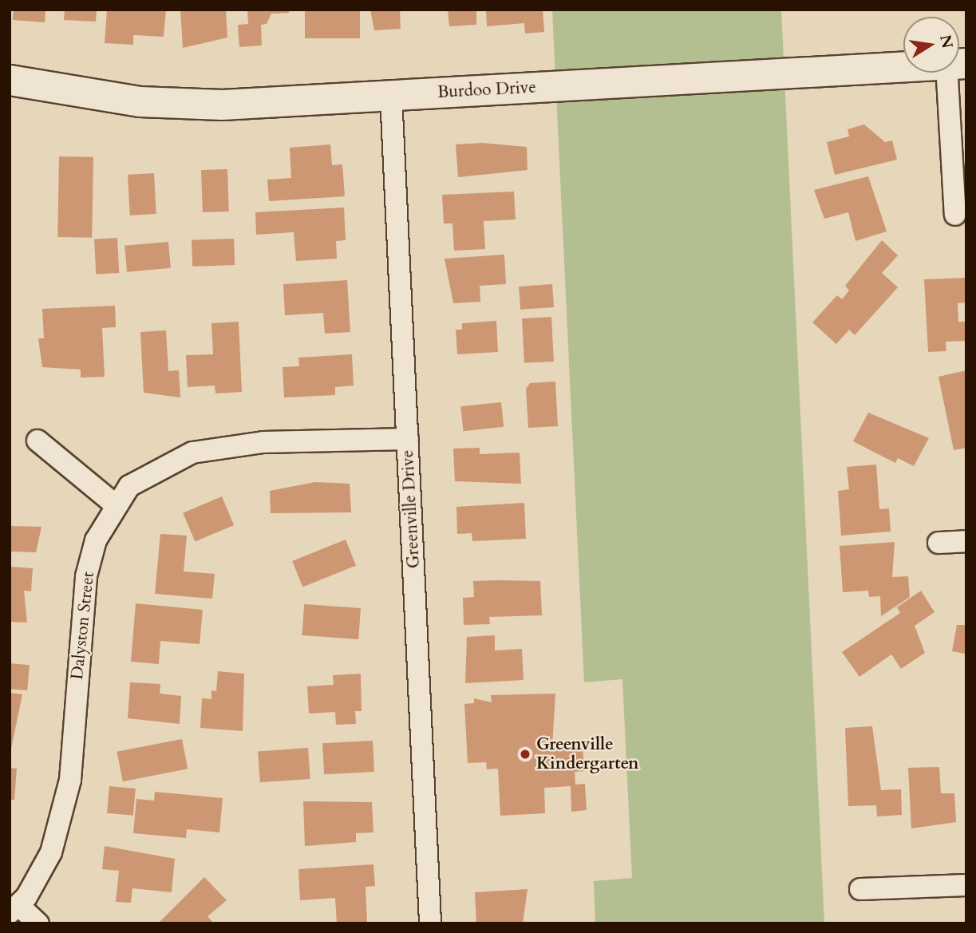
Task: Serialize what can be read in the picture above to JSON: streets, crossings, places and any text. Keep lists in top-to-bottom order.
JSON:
{
  "streets": {
    "street": ["Burdoo Drive", "Greenville Drive", "Dalyston Street"]
  },
  "crossings": [
    ["Burdoo Drive", "Greenville Drive"],
    ["Greenville Drive", "Dalyston Street"]
  ],
  "places": ["Greenville Kindergarten"],
  "north": "right"
}
